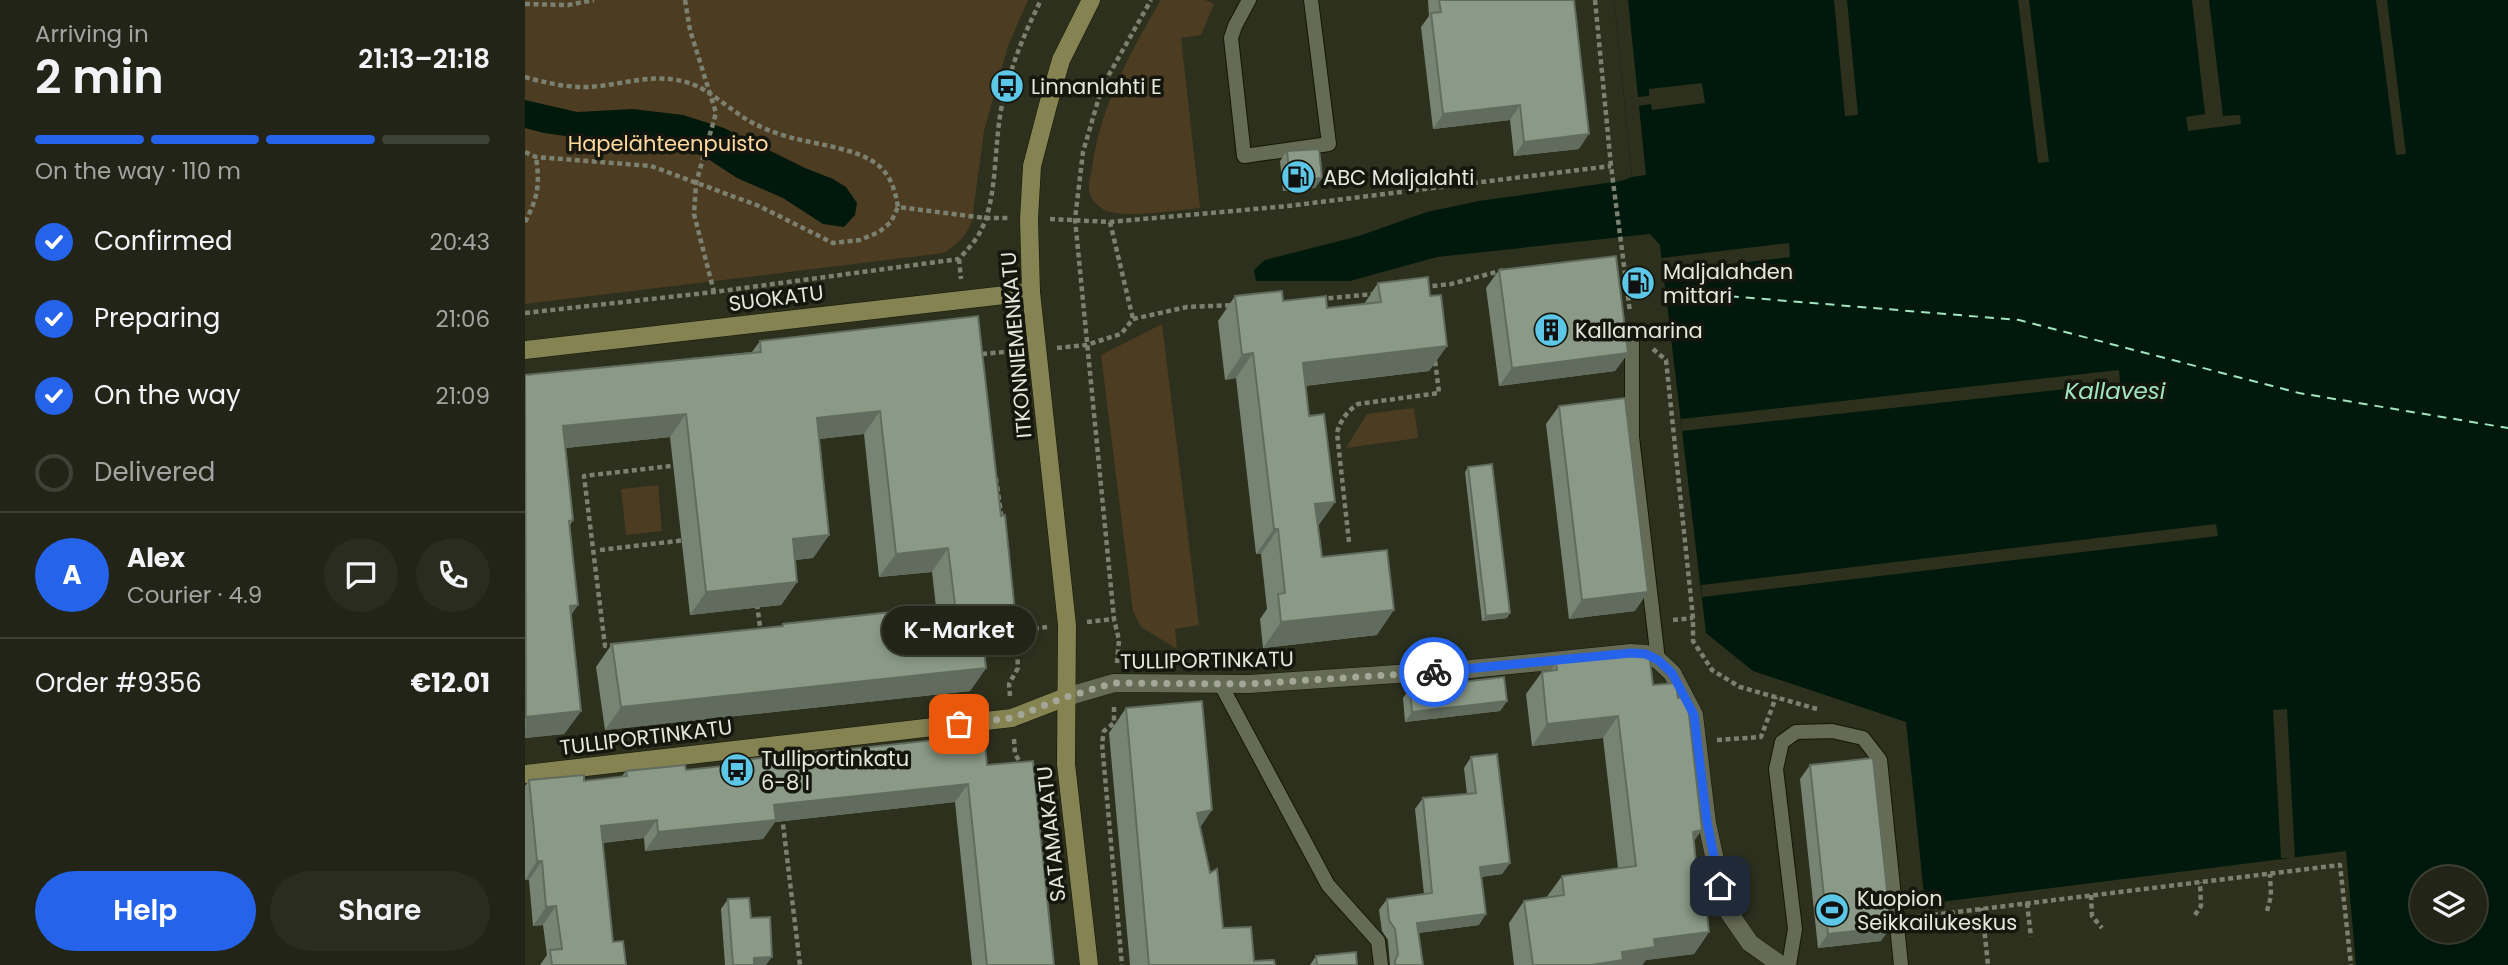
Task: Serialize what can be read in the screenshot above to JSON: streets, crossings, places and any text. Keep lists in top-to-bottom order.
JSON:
{
  "streets": {
    "street": [
      "SUOKATU",
      "ITKONNIEMENKATU",
      "TULLIPORTINKATU",
      "SATAMAKATU"
    ]
  },
  "crossings": [
    ["SUOKATU", "ITKONNIEMENKATU"],
    ["ITKONNIEMENKATU", "TULLIPORTINKATU"],
    ["ITKONNIEMENKATU", "SATAMAKATU"],
    ["TULLIPORTINKATU", "SATAMAKATU"]
  ],
  "water": ["Kallavesi"],
  "parks": ["Hapelähteenpuisto"],
  "places": {
    "bus stop": ["Linnanlahti E", "Tulliportinkatu 6-8 I"],
    "fuel station": ["ABC Maljalahti", "Maljalahden mittari"],
    "building": ["Kallamarina"],
    "other": ["K-Market"],
    "sports": ["Kuopion Seikkailukeskus"]
  },
  "page": {
    "heading": ["2 min", "Arriving in", "21:13–21:18"],
    "panel": [
      "Alex",
      "Courier · 4.9",
      "Order #9356",
      "€12.01"
    ],
    "bar": "On the way · 110 m",
    "list": [
      ["Confirmed", "20:43"],
      ["Preparing", "21:06"],
      ["On the way", "21:09"],
      "Delivered"
    ],
    "round": "A",
    "bubble": "K-Market",
    "buttons": ["Help", "Share"]
  }
}
